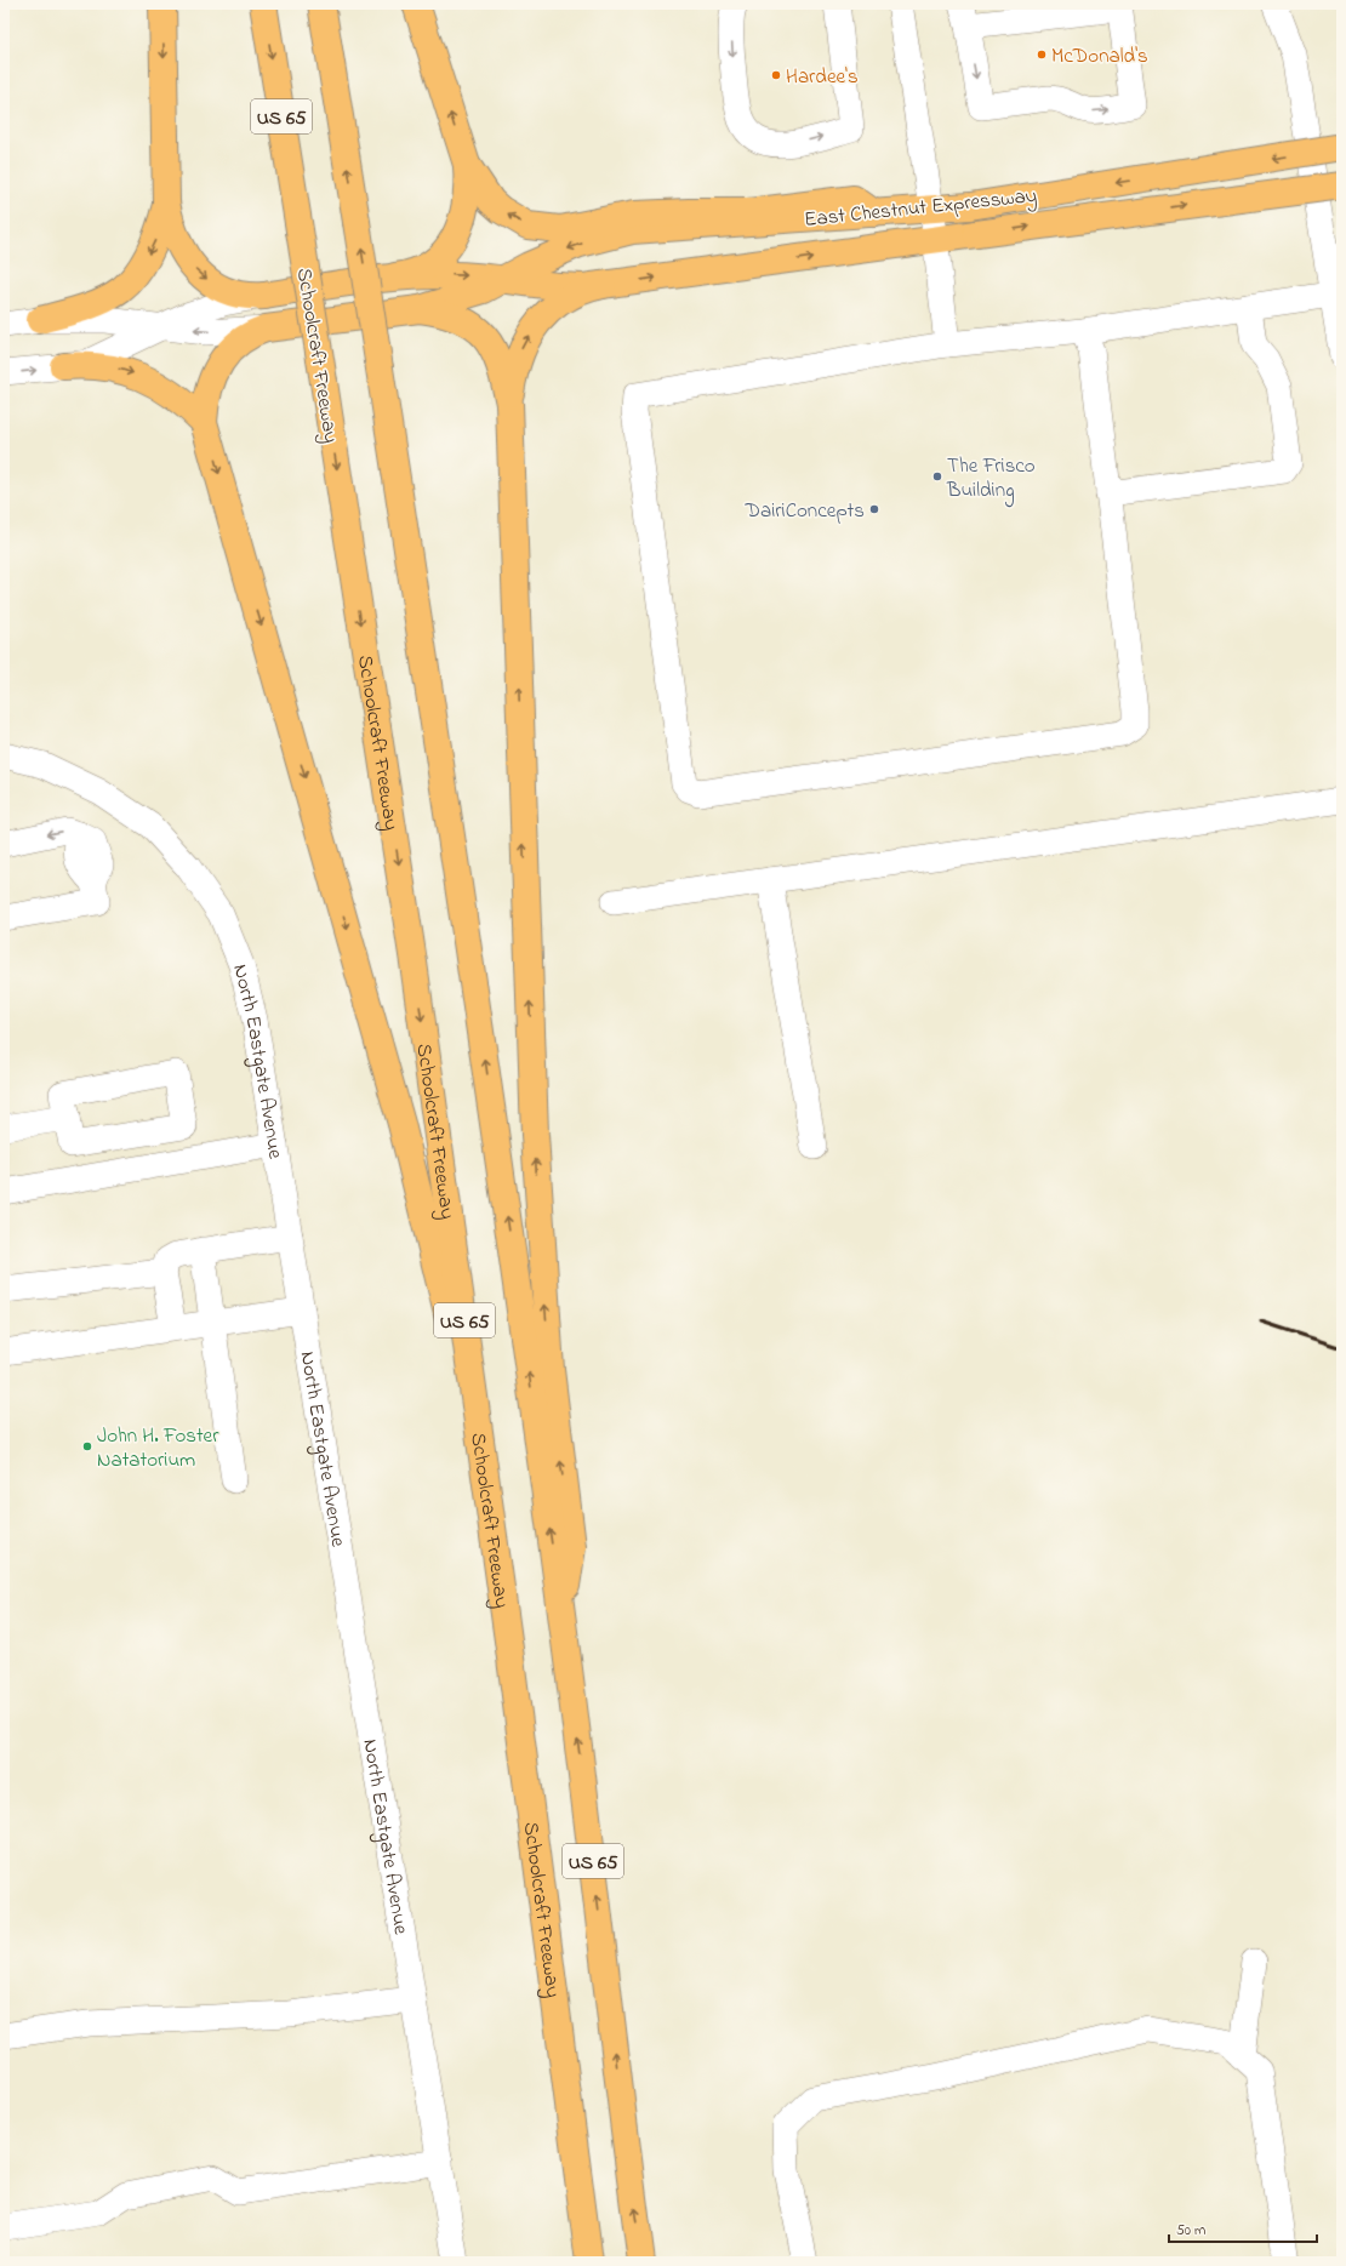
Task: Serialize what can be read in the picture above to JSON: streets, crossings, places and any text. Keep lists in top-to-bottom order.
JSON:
{
  "streets": {
    "main road": ["US 65", "East Chestnut Expressway", "Schoolcraft Freeway"],
    "street": ["North Eastgate Avenue"]
  },
  "places": [
    "McDonald's",
    "Hardee's",
    "The Frisco Building",
    "DairiConcepts",
    "John H. Foster Natatorium"
  ],
  "scale_bar": "50 m"
}
